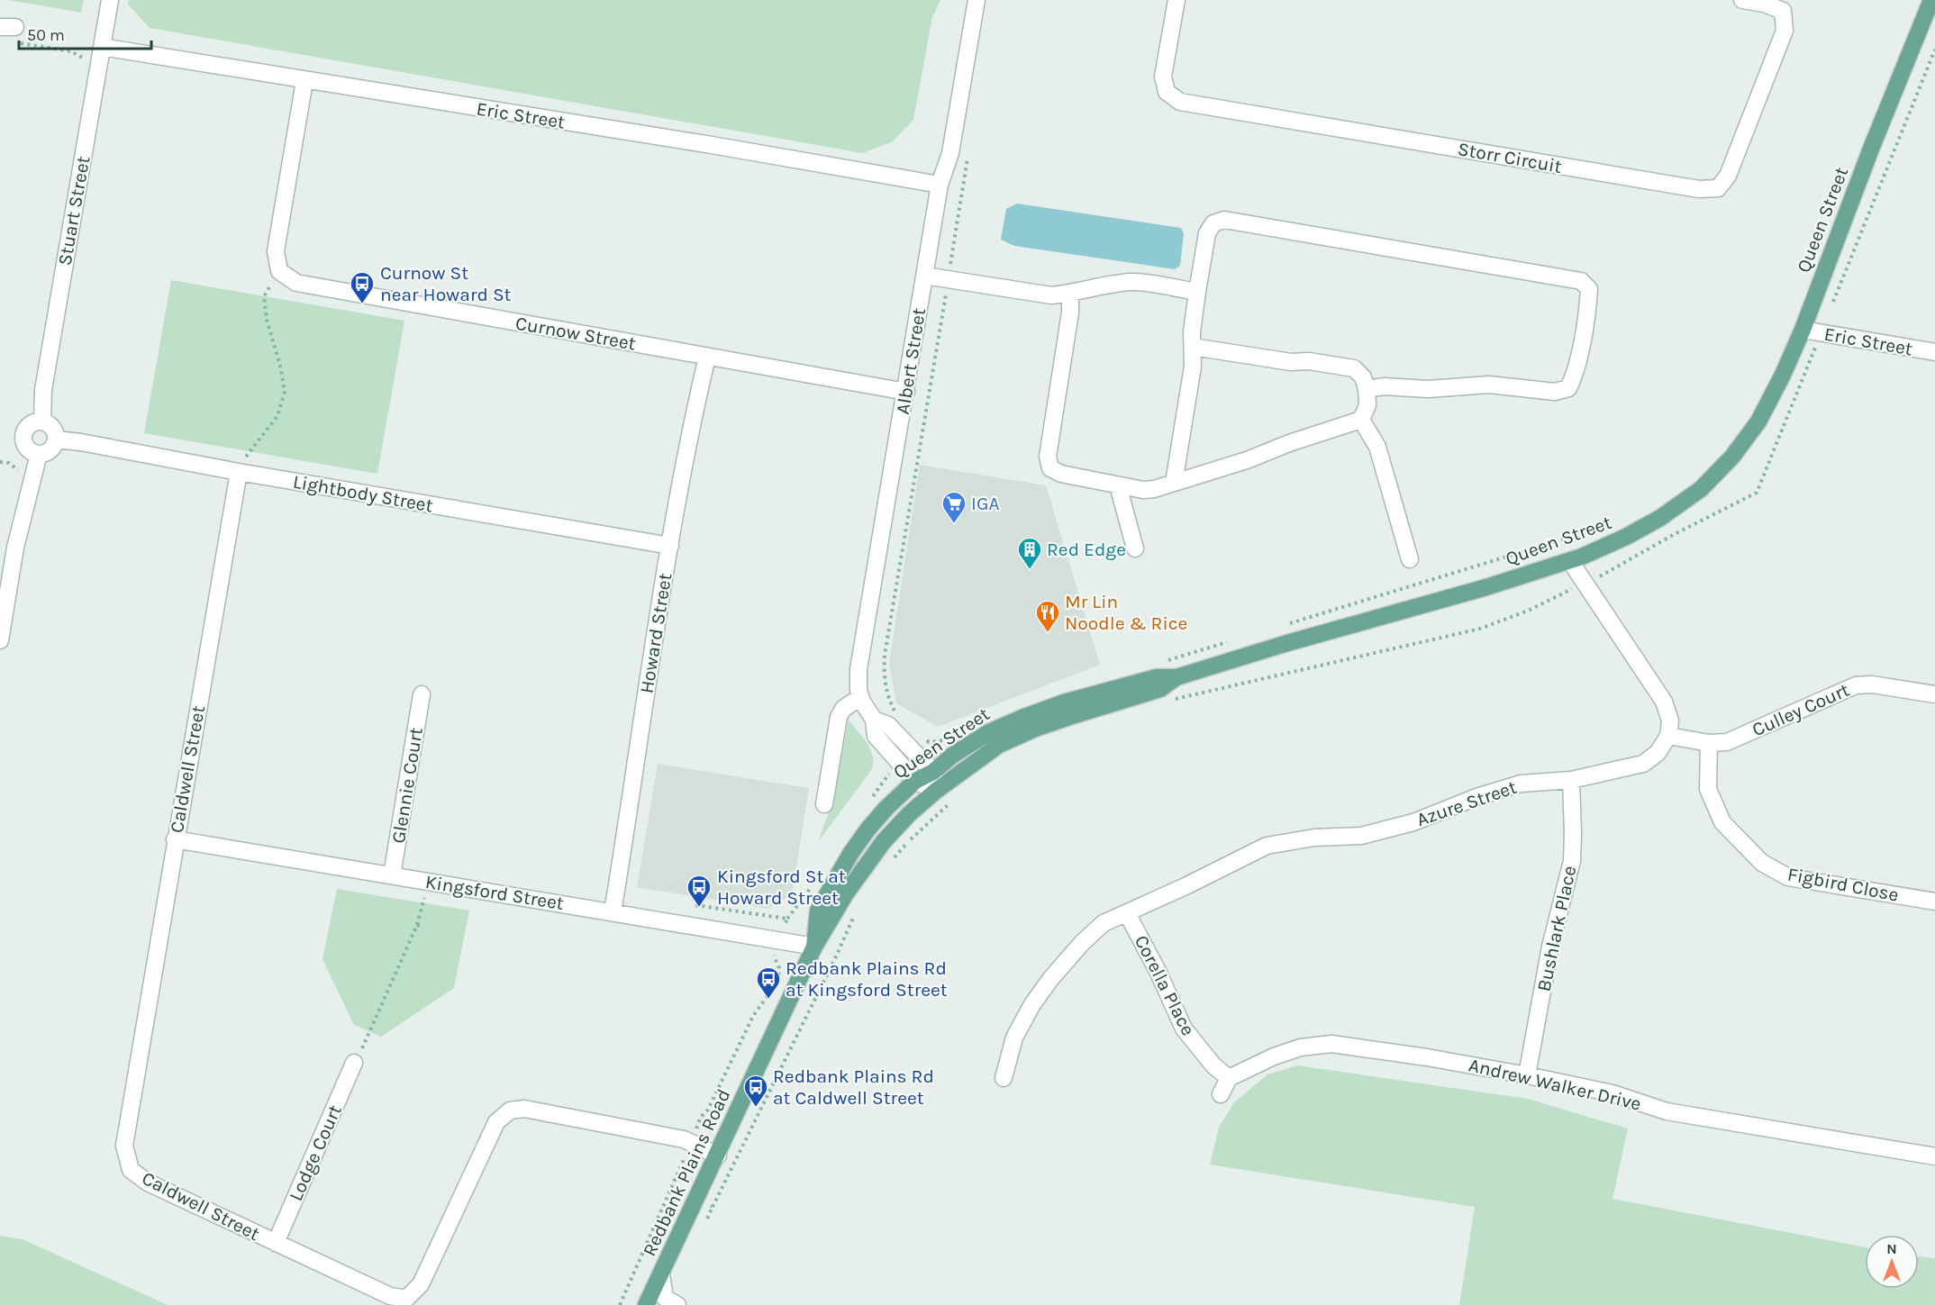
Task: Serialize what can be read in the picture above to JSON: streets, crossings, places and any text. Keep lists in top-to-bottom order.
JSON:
{
  "streets": {
    "main road": ["Queen Street", "Redbank Plains Road"],
    "street": [
      "Eric Street",
      "Storr Circuit",
      "Stuart Street",
      "Curnow Street",
      "Albert Street",
      "Lightbody Street",
      "Howard Street",
      "Culley Court",
      "Caldwell Street",
      "Glennie Court",
      "Azure Street",
      "Figbird Close",
      "Kingsford Street",
      "Bushlark Place",
      "Corella Place",
      "Andrew Walker Drive",
      "Lodge Court"
    ]
  },
  "crossings": [
    ["Eric Street", "Stuart Street"],
    ["Eric Street", "Queen Street"],
    ["Eric Street", "Albert Street"],
    ["Stuart Street", "Lightbody Street"],
    ["Queen Street", "Albert Street"],
    ["Queen Street", "Kingsford Street"],
    ["Queen Street", "Redbank Plains Road"],
    ["Curnow Street", "Albert Street"],
    ["Curnow Street", "Howard Street"],
    ["Lightbody Street", "Howard Street"],
    ["Lightbody Street", "Caldwell Street"],
    ["Howard Street", "Kingsford Street"],
    ["Culley Court", "Azure Street"],
    ["Culley Court", "Figbird Close"],
    ["Caldwell Street", "Kingsford Street"],
    ["Caldwell Street", "Lodge Court"],
    ["Caldwell Street", "Redbank Plains Road"],
    ["Glennie Court", "Kingsford Street"],
    ["Azure Street", "Bushlark Place"],
    ["Azure Street", "Corella Place"],
    ["Bushlark Place", "Andrew Walker Drive"],
    ["Corella Place", "Andrew Walker Drive"]
  ],
  "places": {
    "bus stop": [
      "Curnow St near Howard St",
      "Kingsford St at Howard Street",
      "Redbank Plains Rd at Kingsford Street",
      "Redbank Plains Rd at Caldwell Street"
    ],
    "supermarket": ["IGA"],
    "building": ["Red Edge"],
    "restaurant": ["Mr Lin Noodle & Rice"]
  },
  "scale_bar": "50 m",
  "north": "top"
}
